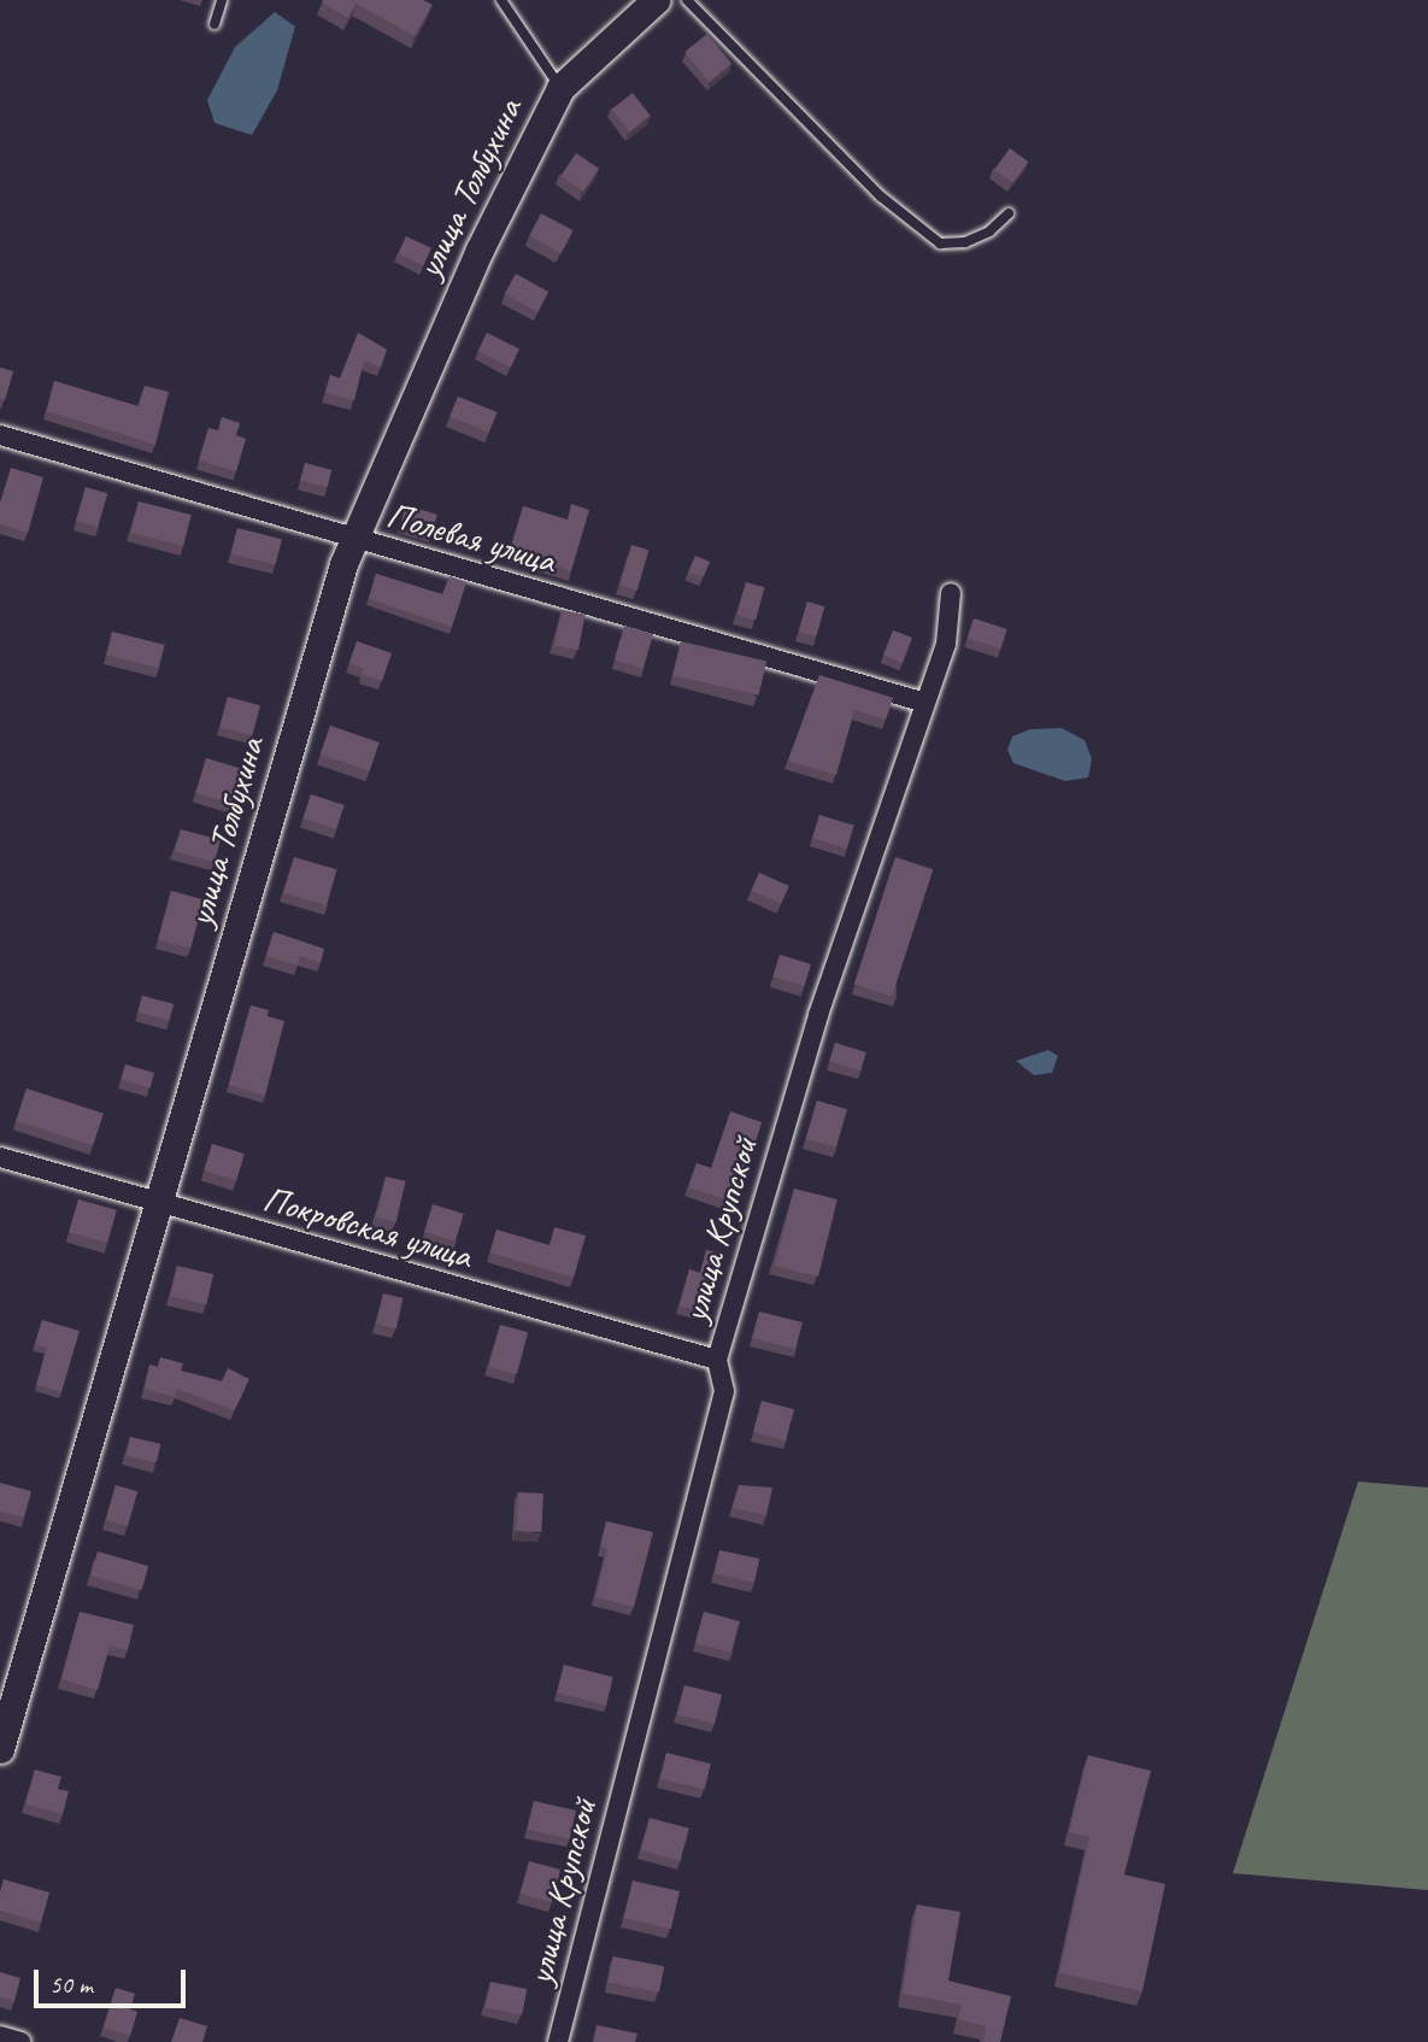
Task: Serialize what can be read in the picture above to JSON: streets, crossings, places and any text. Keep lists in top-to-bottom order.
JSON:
{
  "streets": {
    "main road": ["улица Толбухина"],
    "street": ["Полевая улица", "Покровская улица", "улица Крупской"]
  },
  "crossings": [
    ["улица Толбухина", "Полевая улица"],
    ["улица Толбухина", "Покровская улица"],
    ["Полевая улица", "улица Крупской"],
    ["Покровская улица", "улица Крупской"]
  ],
  "scale_bar": "50 m"
}
